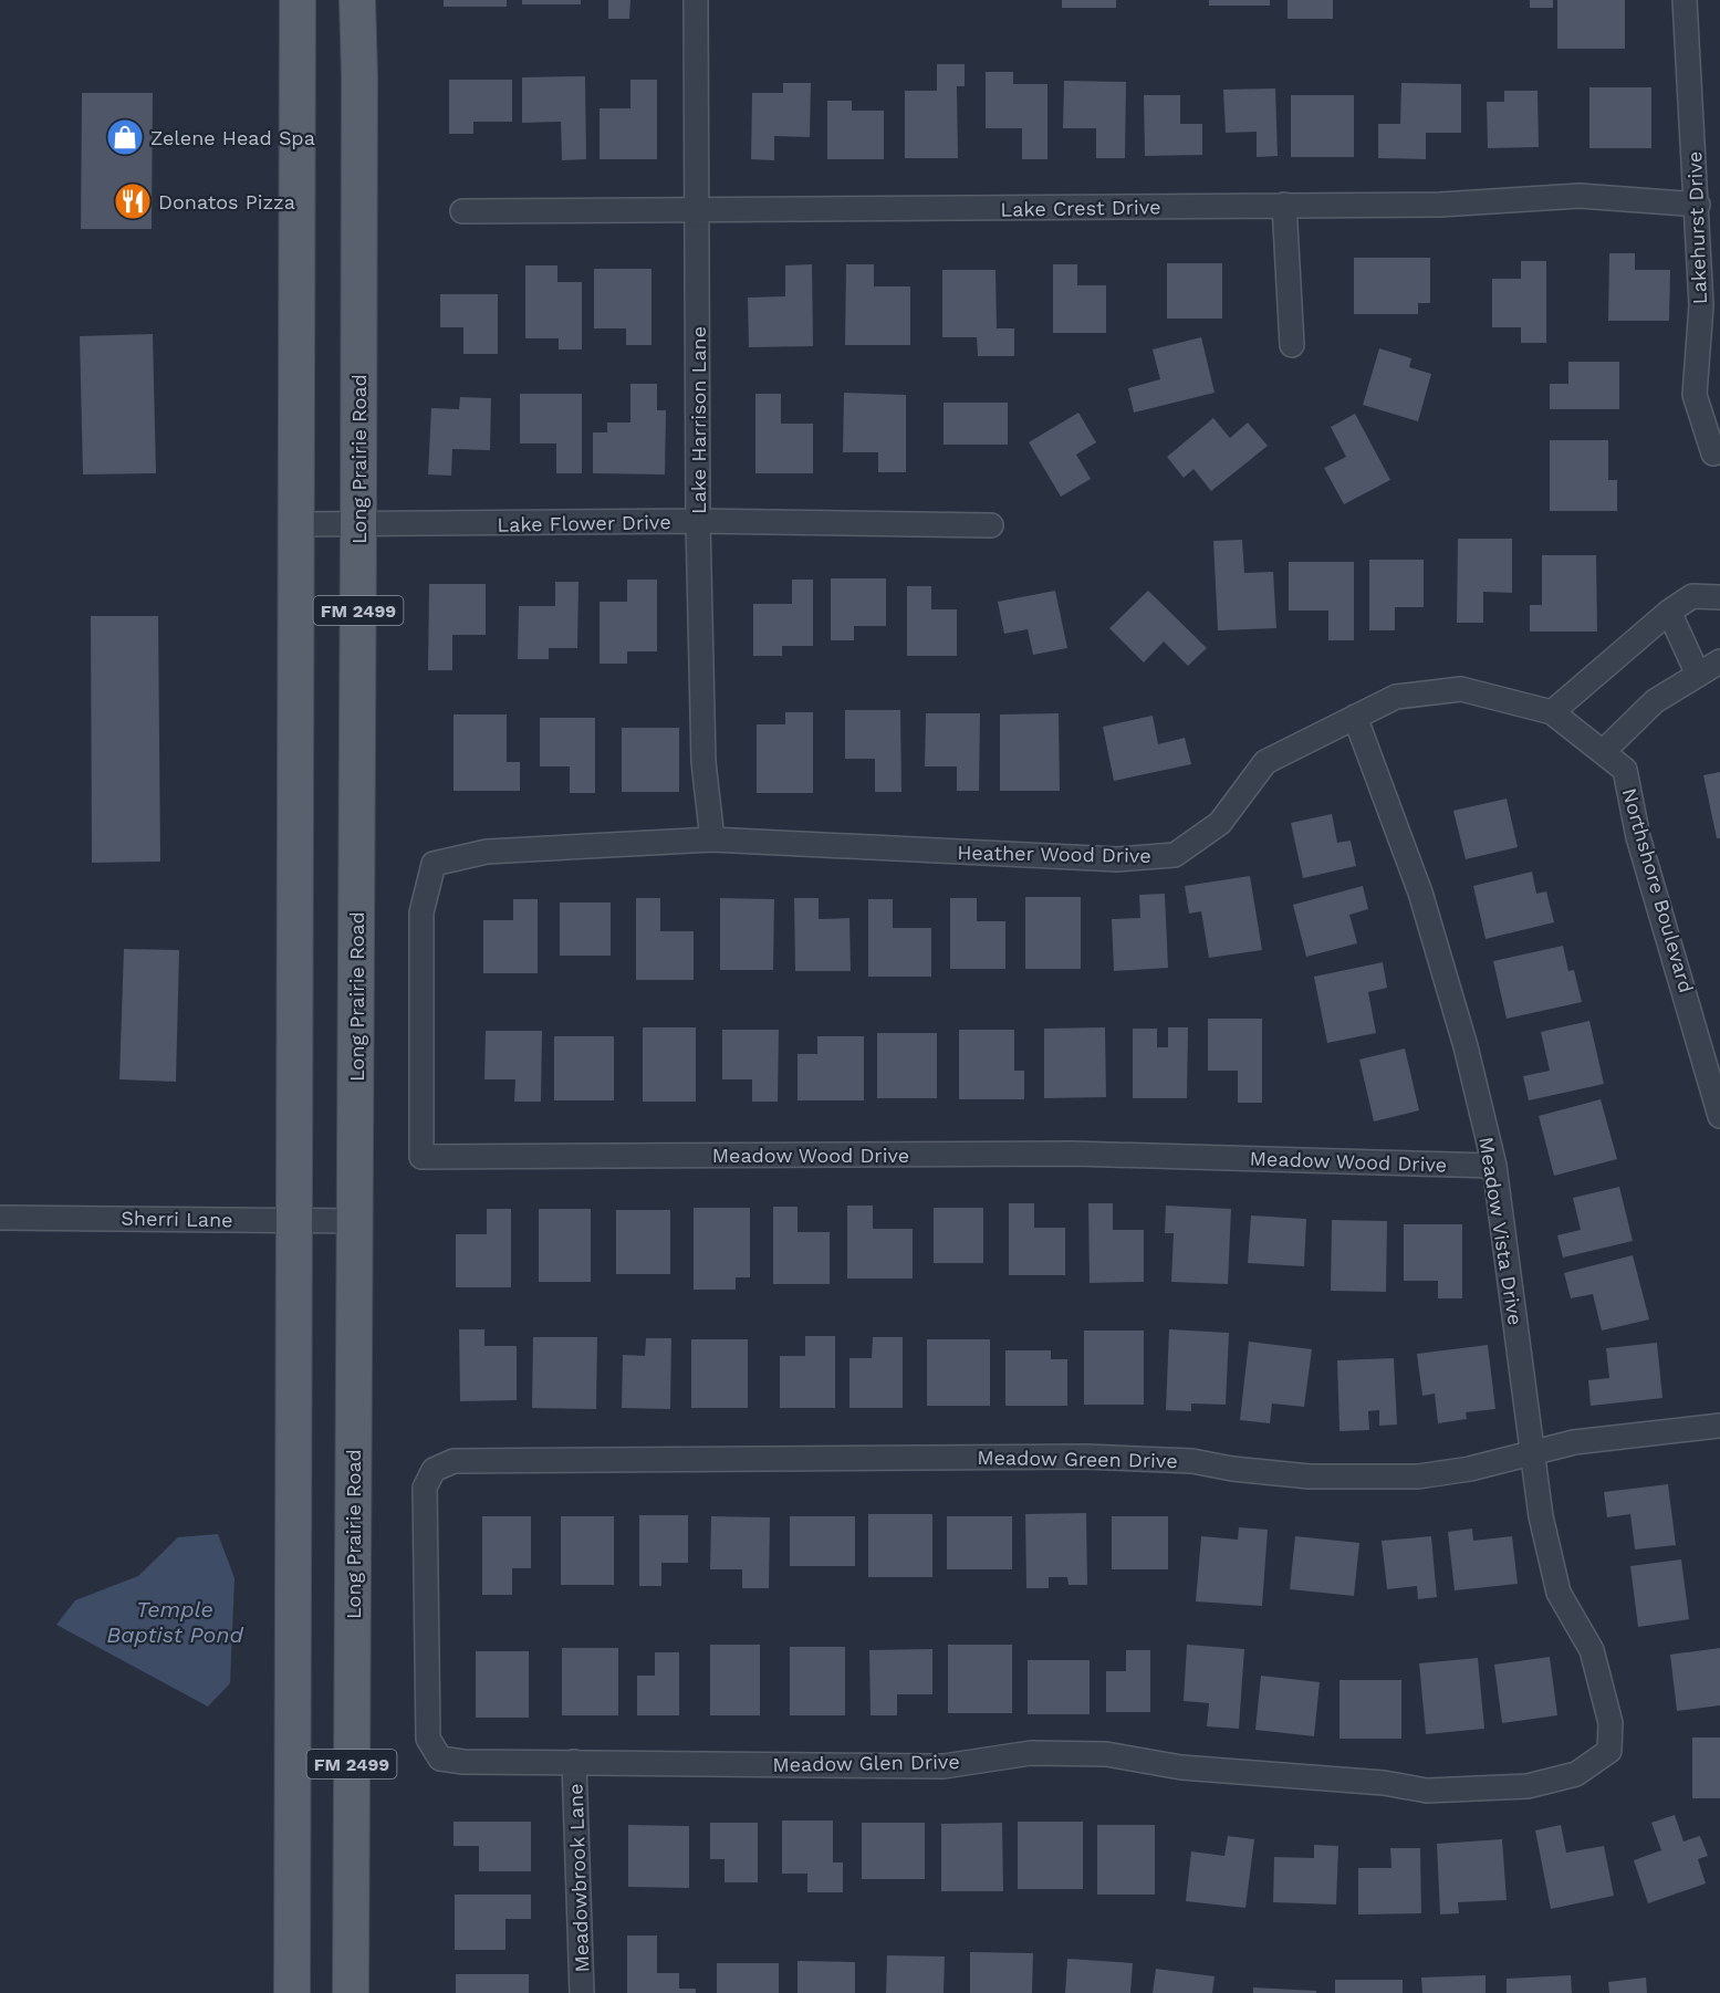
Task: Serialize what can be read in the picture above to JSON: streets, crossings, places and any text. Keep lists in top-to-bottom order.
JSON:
{
  "streets": {
    "main road": ["Long Prairie Road", "FM 2499"],
    "street": [
      "Lake Crest Drive",
      "Lakehurst Drive",
      "Lake Harrison Lane",
      "Lake Flower Drive",
      "Heather Wood Drive",
      "Northshore Boulevard",
      "Meadow Wood Drive",
      "Sherri Lane",
      "Meadow Vista Drive",
      "Meadow Green Drive",
      "Meadow Glen Drive",
      "Meadowbrook Lane"
    ]
  },
  "crossings": [
    ["Lake Crest Drive", "Lakehurst Drive"],
    ["Lake Crest Drive", "Lake Harrison Lane"],
    ["Lake Harrison Lane", "Lake Flower Drive"],
    ["Lake Harrison Lane", "Heather Wood Drive"],
    ["Long Prairie Road", "Lake Flower Drive"],
    ["Long Prairie Road", "Sherri Lane"],
    ["Lake Flower Drive", "FM 2499"],
    ["FM 2499", "Sherri Lane"],
    ["Heather Wood Drive", "Northshore Boulevard"],
    ["Heather Wood Drive", "Meadow Wood Drive"],
    ["Heather Wood Drive", "Meadow Vista Drive"],
    ["Meadow Wood Drive", "Meadow Vista Drive"],
    ["Meadow Vista Drive", "Meadow Green Drive"],
    ["Meadow Vista Drive", "Meadow Glen Drive"],
    ["Meadow Green Drive", "Meadow Glen Drive"],
    ["Meadow Glen Drive", "Meadowbrook Lane"]
  ],
  "water": ["Temple Baptist Pond"],
  "places": {
    "shop": ["Zelene Head Spa"],
    "restaurant": ["Donatos Pizza"]
  }
}
